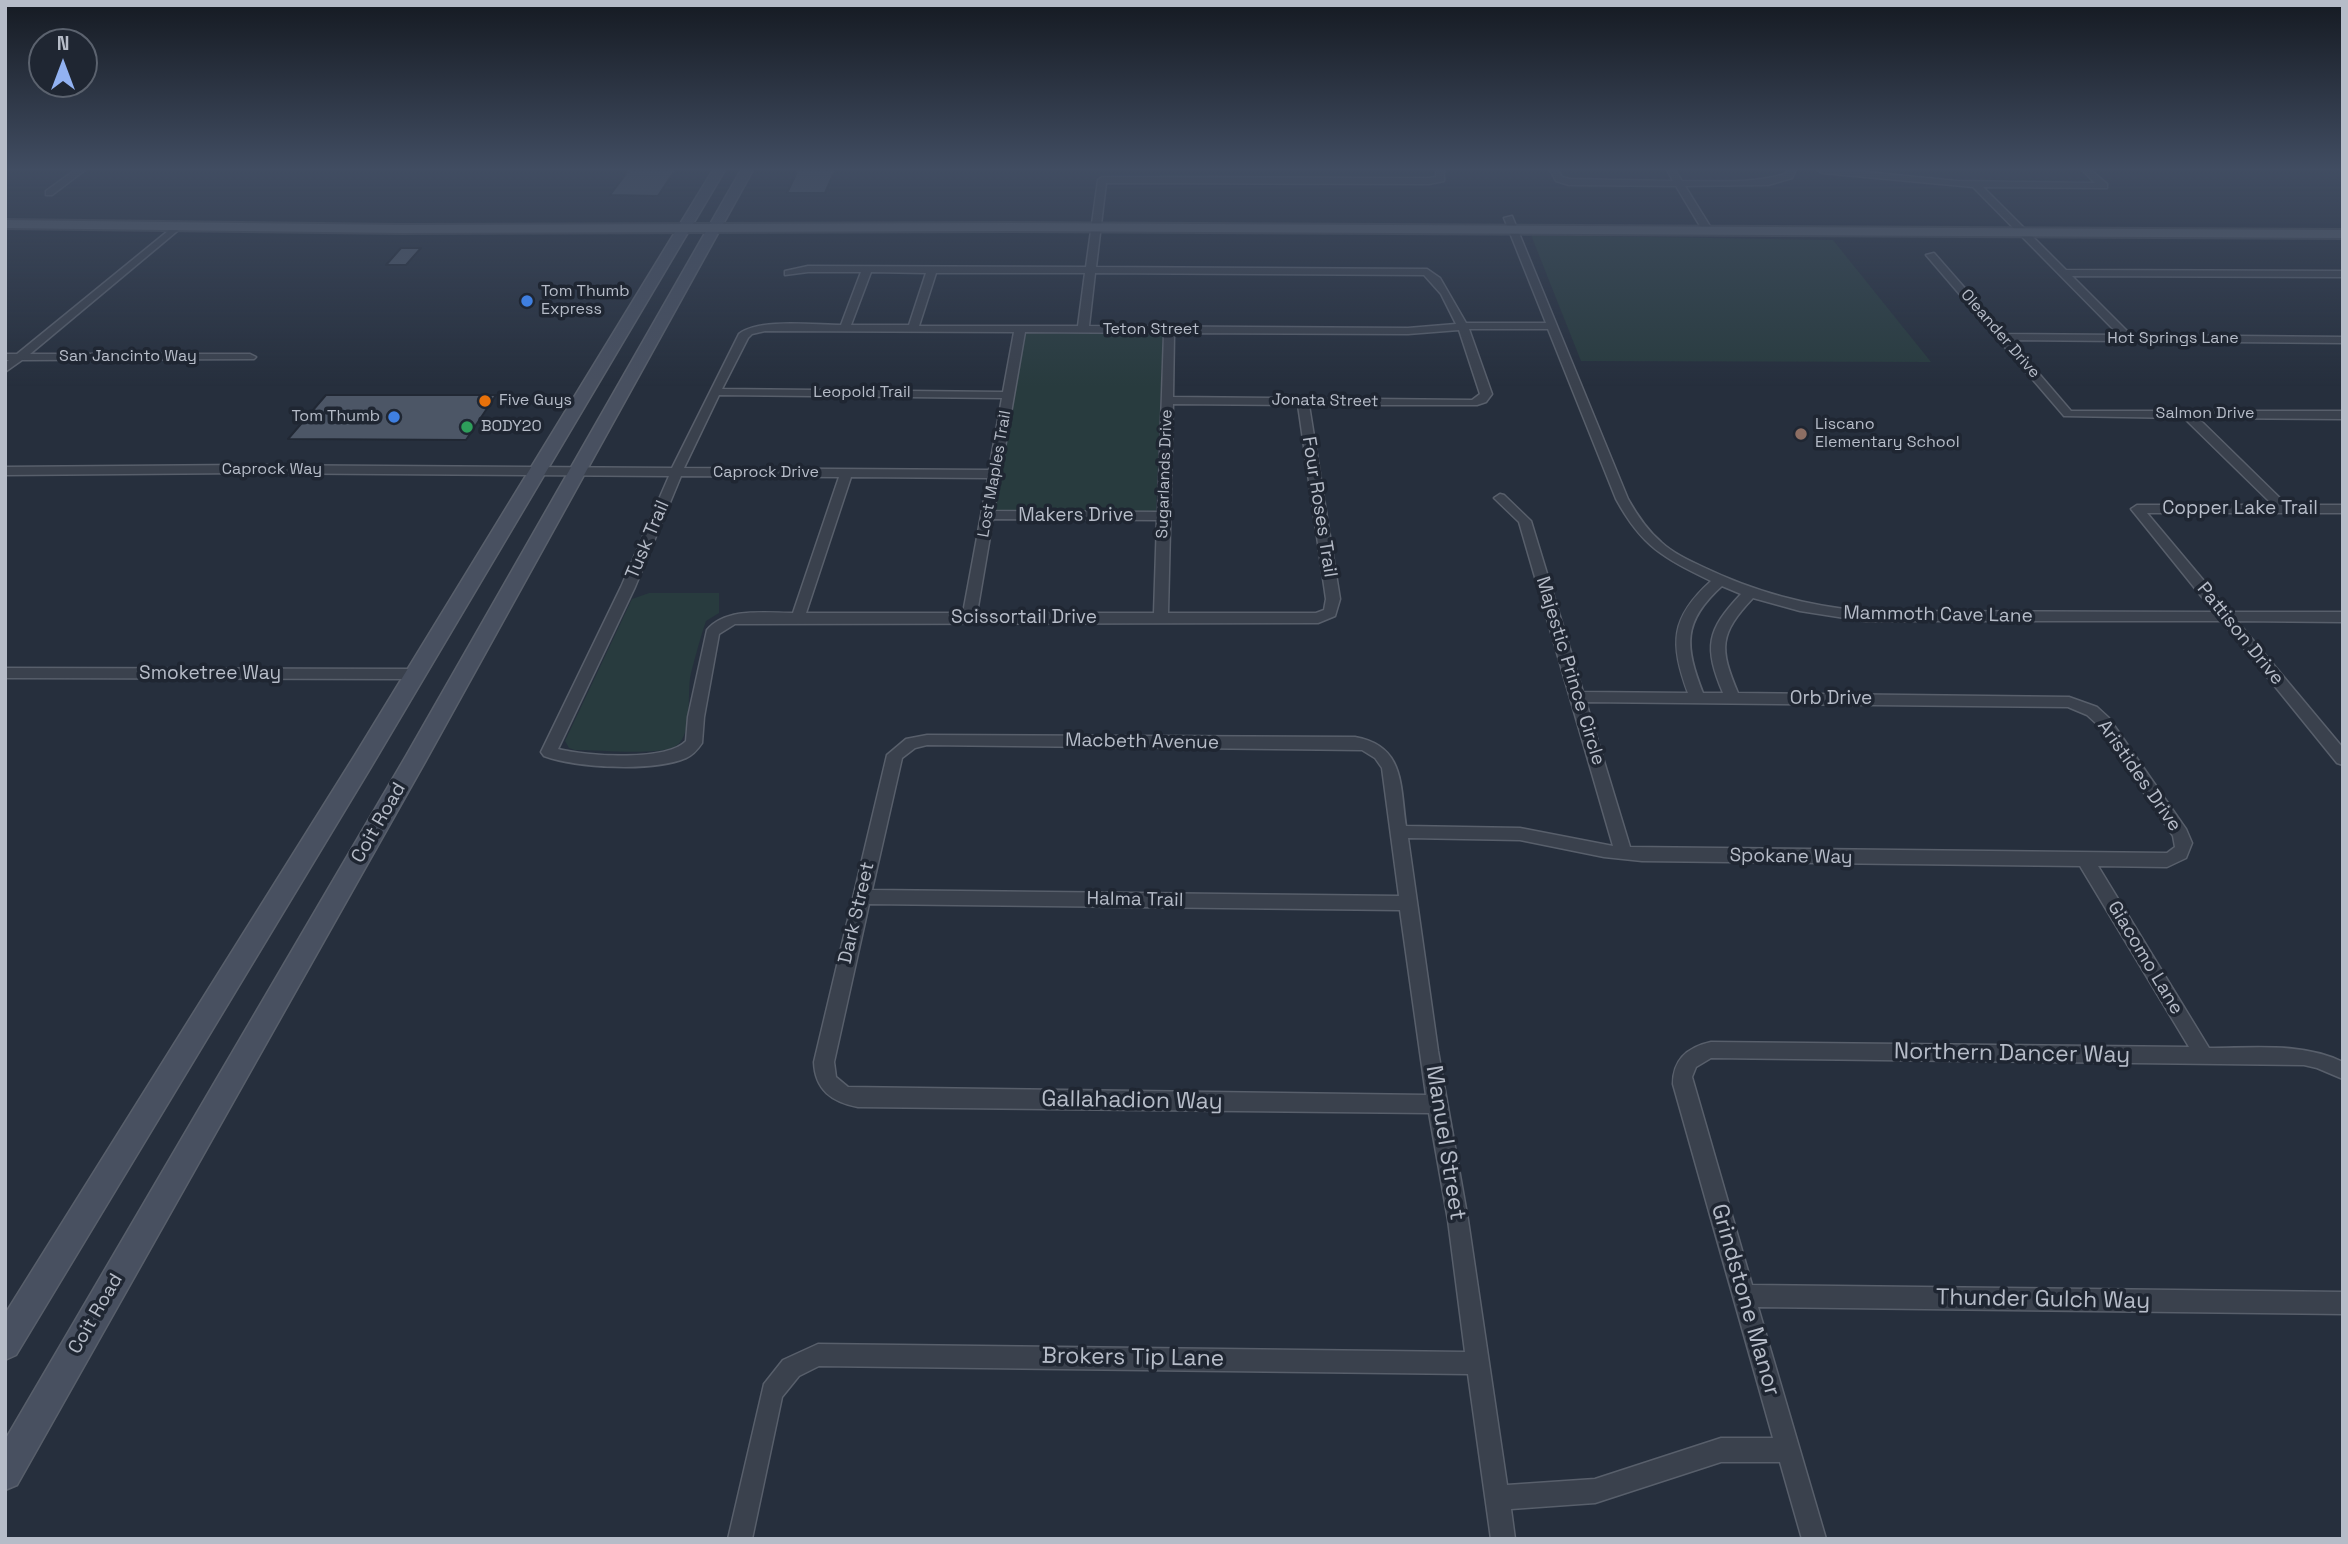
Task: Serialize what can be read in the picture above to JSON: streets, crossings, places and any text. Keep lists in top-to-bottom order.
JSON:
{
  "streets": {
    "main road": ["Coit Road"],
    "street": [
      "Teton Street",
      "Oleander Drive",
      "Hot Springs Lane",
      "San Jancinto Way",
      "Leopold Trail",
      "Jonata Street",
      "Salmon Drive",
      "Caprock Way",
      "Caprock Drive",
      "Lost Maples Trail",
      "Sugarlands Drive",
      "Four Roses Trail",
      "Copper Lake Trail",
      "Makers Drive",
      "Tusk Trail",
      "Mammoth Cave Lane",
      "Scissortail Drive",
      "Pattison Drive",
      "Majestic Prince Circle",
      "Smoketree Way",
      "Orb Drive",
      "Macbeth Avenue",
      "Aristides Drive",
      "Spokane Way",
      "Halma Trail",
      "Dark Street",
      "Giacomo Lane",
      "Northern Dancer Way",
      "Gallahadion Way",
      "Manuel Street",
      "Grindstone Manor",
      "Thunder Gulch Way",
      "Brokers Tip Lane"
    ]
  },
  "crossings": [
    ["Teton Street", "Jonata Street"],
    ["Teton Street", "Lost Maples Trail"],
    ["Teton Street", "Sugarlands Drive"],
    ["Teton Street", "Tusk Trail"],
    ["Teton Street", "Mammoth Cave Lane"],
    ["Oleander Drive", "Hot Springs Lane"],
    ["Oleander Drive", "Salmon Drive"],
    ["Leopold Trail", "Lost Maples Trail"],
    ["Leopold Trail", "Tusk Trail"],
    ["Jonata Street", "Sugarlands Drive"],
    ["Jonata Street", "Four Roses Trail"],
    ["Caprock Way", "Caprock Drive"],
    ["Caprock Drive", "Lost Maples Trail"],
    ["Caprock Drive", "Tusk Trail"],
    ["Caprock Drive", "Coit Road"],
    ["Lost Maples Trail", "Makers Drive"],
    ["Lost Maples Trail", "Scissortail Drive"],
    ["Sugarlands Drive", "Makers Drive"],
    ["Sugarlands Drive", "Scissortail Drive"],
    ["Four Roses Trail", "Scissortail Drive"],
    ["Copper Lake Trail", "Pattison Drive"],
    ["Tusk Trail", "Scissortail Drive"],
    ["Mammoth Cave Lane", "Pattison Drive"],
    ["Majestic Prince Circle", "Orb Drive"],
    ["Majestic Prince Circle", "Spokane Way"],
    ["Orb Drive", "Aristides Drive"],
    ["Macbeth Avenue", "Dark Street"],
    ["Macbeth Avenue", "Manuel Street"],
    ["Aristides Drive", "Spokane Way"],
    ["Spokane Way", "Giacomo Lane"],
    ["Spokane Way", "Manuel Street"],
    ["Halma Trail", "Dark Street"],
    ["Halma Trail", "Manuel Street"],
    ["Dark Street", "Gallahadion Way"],
    ["Giacomo Lane", "Northern Dancer Way"],
    ["Northern Dancer Way", "Grindstone Manor"],
    ["Gallahadion Way", "Manuel Street"],
    ["Manuel Street", "Brokers Tip Lane"],
    ["Grindstone Manor", "Thunder Gulch Way"]
  ],
  "places": [
    "Tom Thumb Express",
    "Five Guys",
    "Tom Thumb",
    "BODY20",
    "Liscano Elementary School"
  ],
  "north": "top"
}
